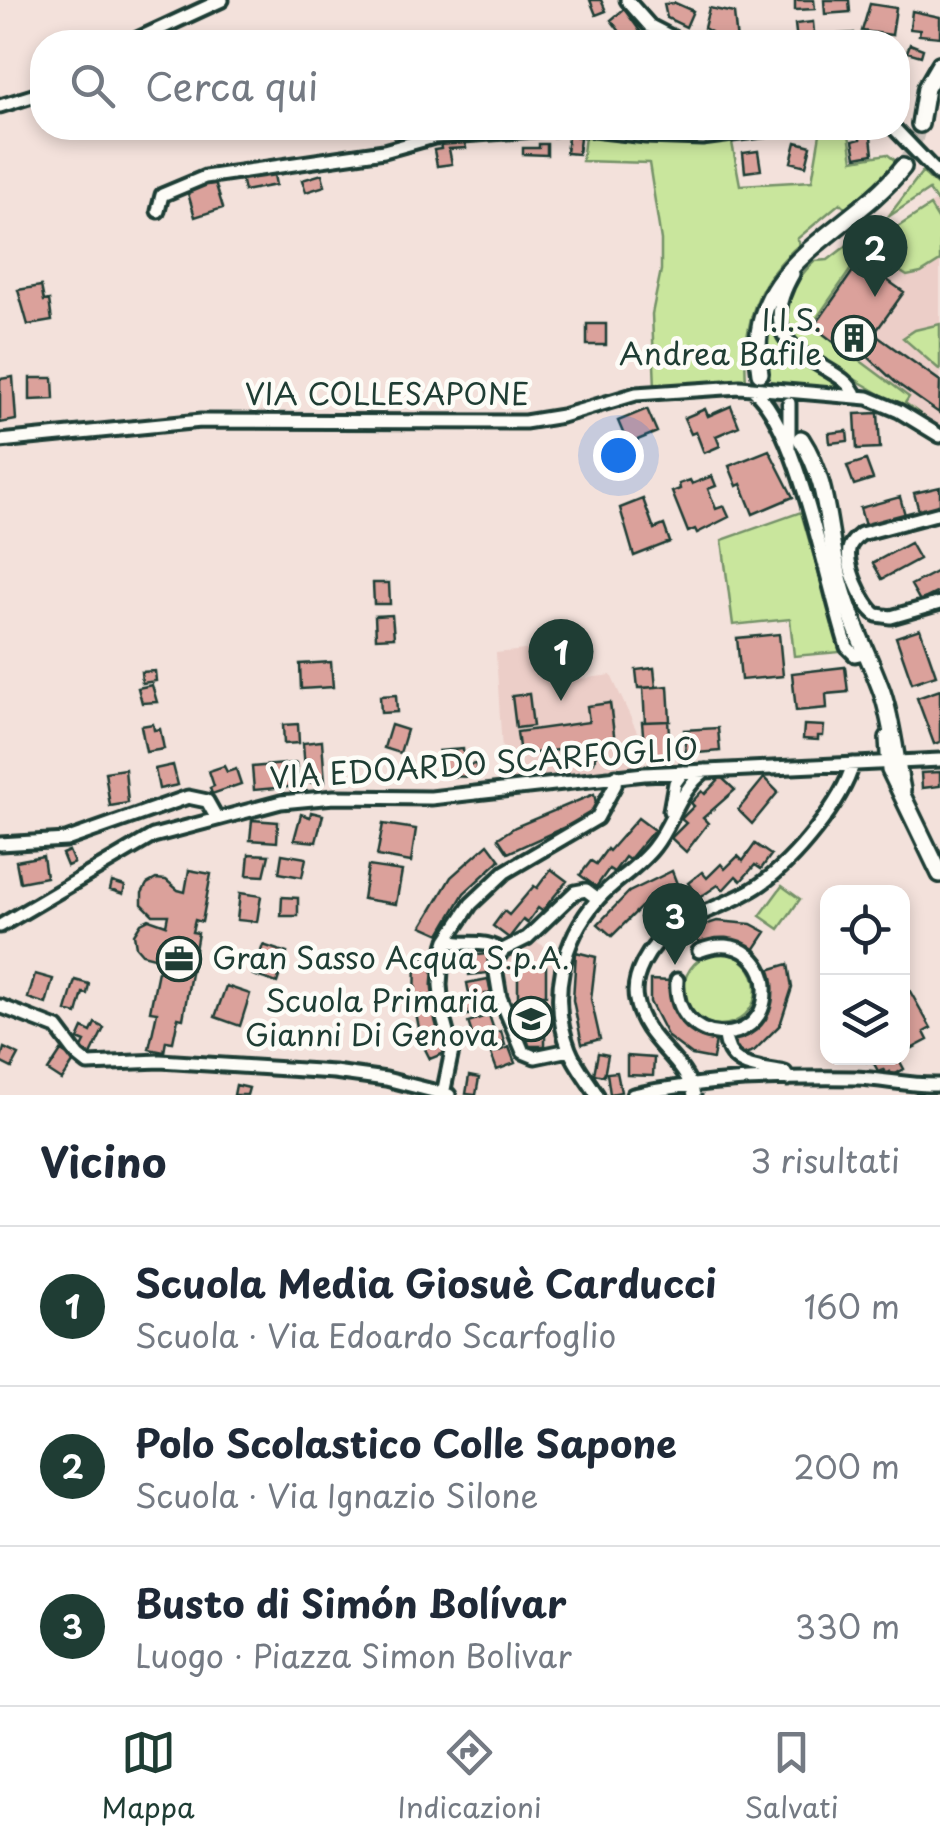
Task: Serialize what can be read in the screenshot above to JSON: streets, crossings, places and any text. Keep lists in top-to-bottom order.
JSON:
{
  "streets": {
    "street": ["VIA COLLESAPONE", "VIA EDOARDO SCARFOGLIO"]
  },
  "places": {
    "building": ["I.I.S. Andrea Bafile"],
    "office": ["Gran Sasso Acqua S.p.A."],
    "school or university": ["Scuola Primaria Gianni Di Genova"]
  },
  "page": {
    "search": "Cerca qui",
    "pins": ["2", "1", "3"],
    "heading": ["Vicino", "3 risultati"],
    "list": [
      {
        "mark": "1",
        "name": "Scuola Media Giosuè Carducci",
        "note": "Scuola · Via Edoardo Scarfoglio",
        "value": "160 m"
      },
      {
        "mark": "2",
        "name": "Polo Scolastico Colle Sapone",
        "note": "Scuola · Via Ignazio Silone",
        "value": "200 m"
      },
      {
        "mark": "3",
        "name": "Busto di Simón Bolívar",
        "note": "Luogo · Piazza Simon Bolivar",
        "value": "330 m"
      }
    ],
    "nav": ["Mappa", "Indicazioni", "Salvati"]
  }
}
